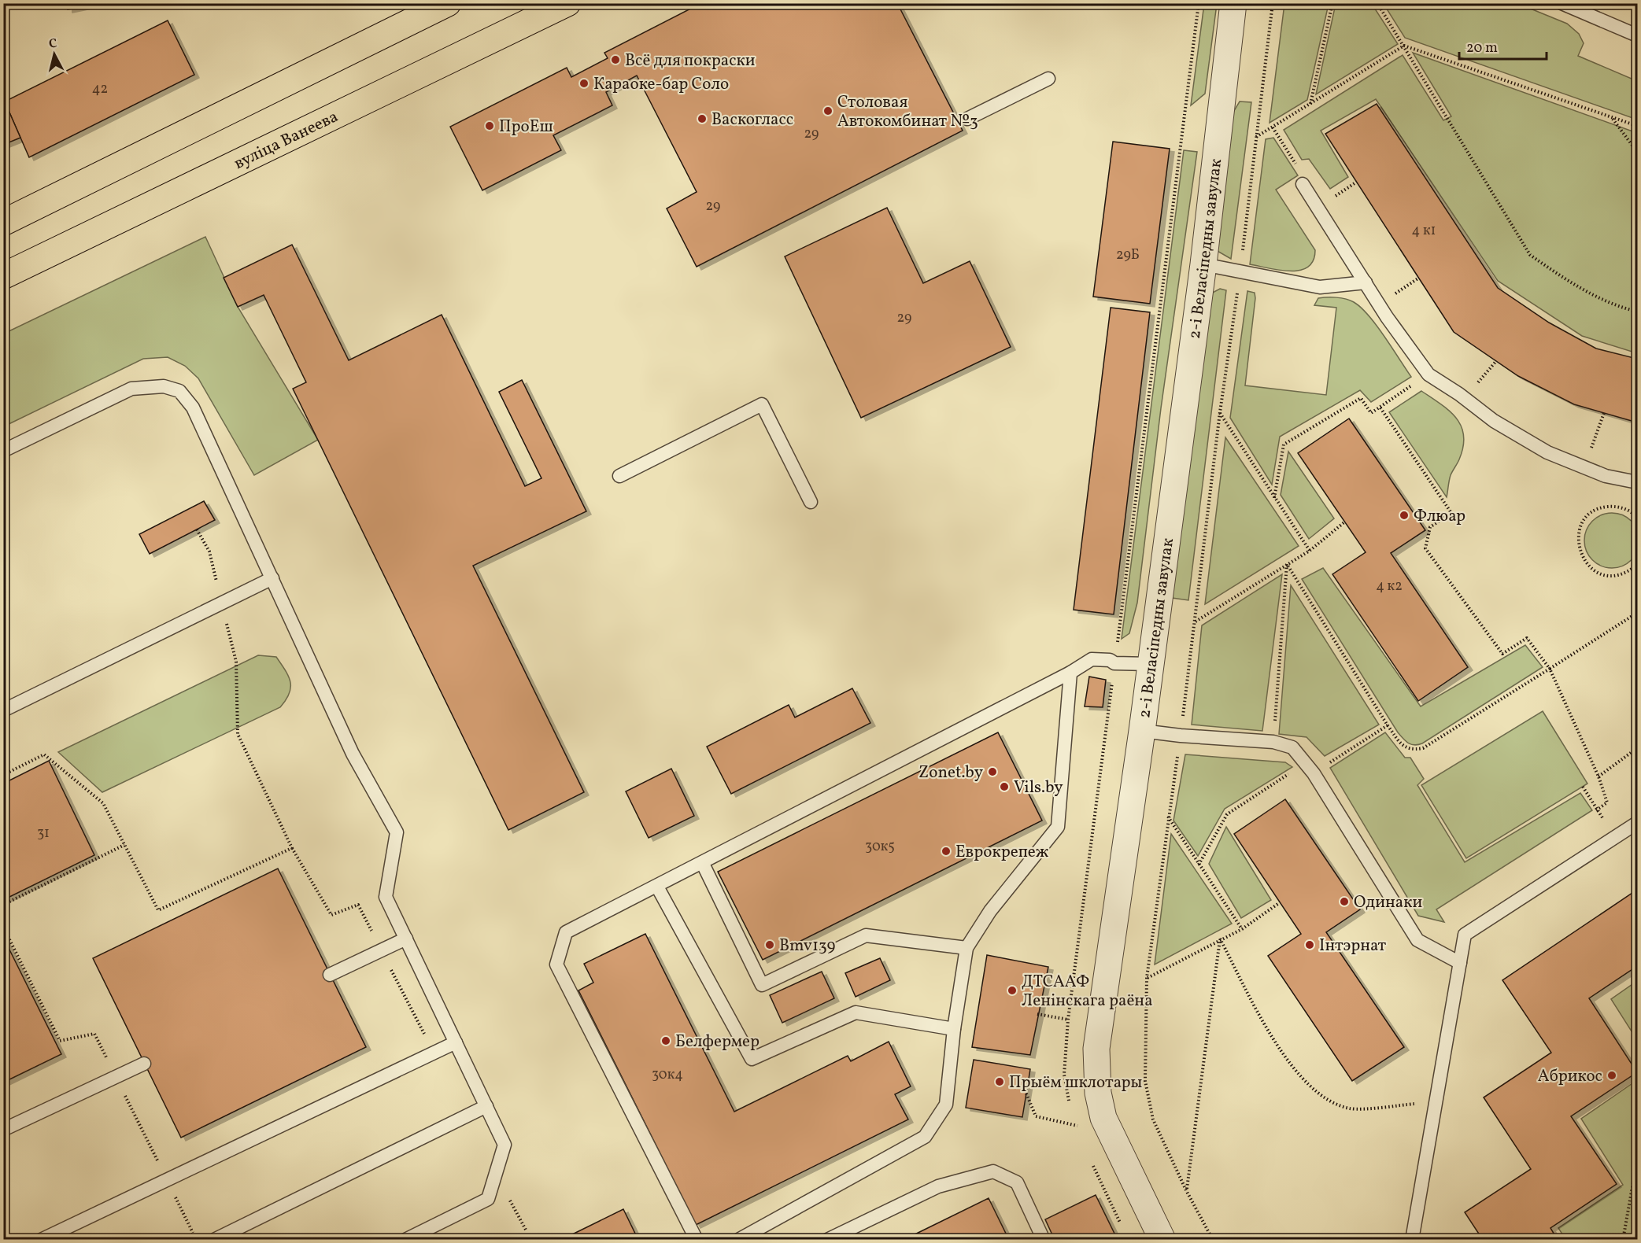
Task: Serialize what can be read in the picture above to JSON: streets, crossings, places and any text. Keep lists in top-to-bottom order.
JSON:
{
  "streets": {
    "main road": ["вуліца Ванеева"],
    "street": ["2-і Веласіпедны завулак"]
  },
  "places": [
    "Всё для покраски",
    "Караоке-бар Соло",
    "Столовая Автокомбинат №3",
    "Васкогласс",
    "ПроЕш",
    "Флюар",
    "Zonet.by",
    "Vils.by",
    "Еврокрепеж",
    "Одинаки",
    "Bmv139",
    "Інтэрнат",
    "ДТСААФ Ленінскага раёна",
    "Белфермер",
    "Абрикос",
    "Прыём шклотары"
  ],
  "house_numbers": [
    "42",
    "29",
    "29",
    "4 к1",
    "29Б",
    "29",
    "4 к2",
    "31",
    "30к5",
    "30к4"
  ],
  "scale_bar": "20 m",
  "north": "top"
}
